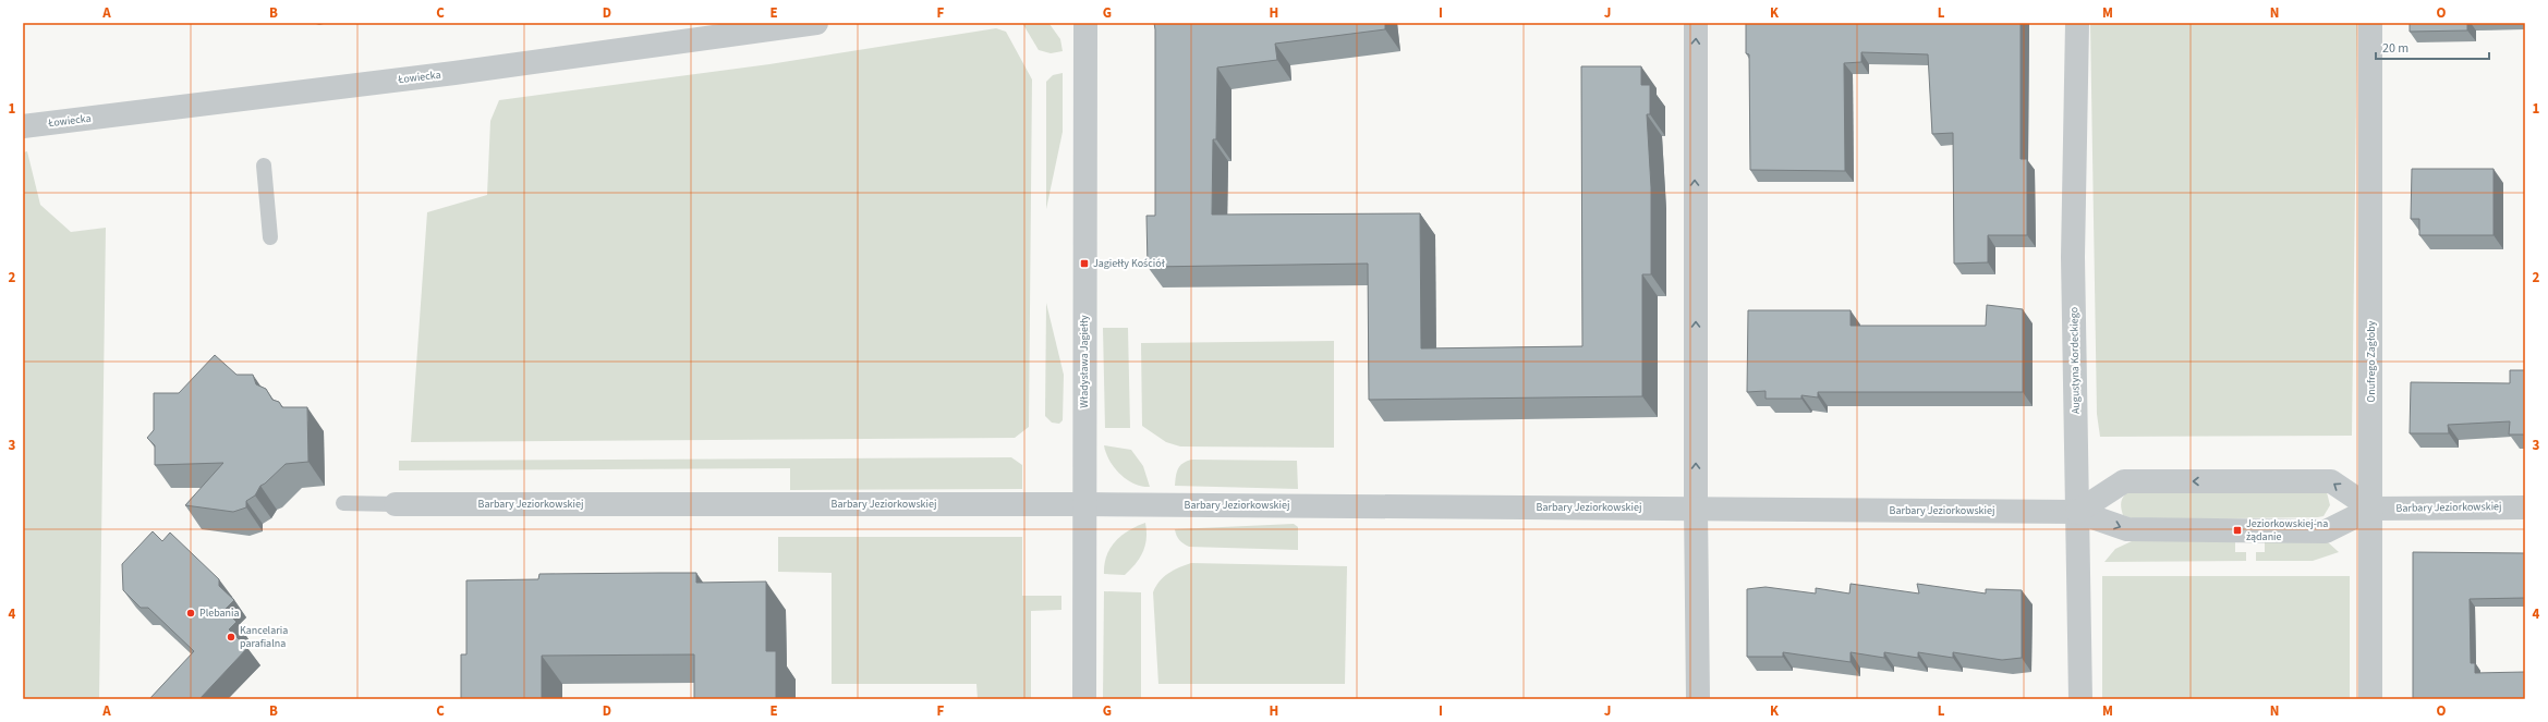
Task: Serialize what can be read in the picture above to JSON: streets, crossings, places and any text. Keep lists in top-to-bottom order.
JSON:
{
  "streets": {
    "street": [
      "Łowiecka",
      "Augustyna Kordeckiego",
      "Władysława Jagiełły",
      "Onufrego Zagłoby",
      "Barbary Jeziorkowskiej"
    ]
  },
  "crossings": [
    ["Augustyna Kordeckiego", "Barbary Jeziorkowskiej"],
    ["Władysława Jagiełły", "Barbary Jeziorkowskiej"],
    ["Onufrego Zagłoby", "Barbary Jeziorkowskiej"]
  ],
  "places": {
    "transit": ["Jagiełły Kościół", "Jeziorkowskiej-na żądanie"],
    "other": ["Plebania", "Kancelaria parafialna"]
  },
  "scale_bar": "20 m",
  "grid": {
    "columns": [
      "A",
      "B",
      "C",
      "D",
      "E",
      "F",
      "G",
      "H",
      "I",
      "J",
      "K",
      "L",
      "M",
      "N",
      "O"
    ],
    "rows": [
      "1",
      "2",
      "3",
      "4"
    ]
  }
}
